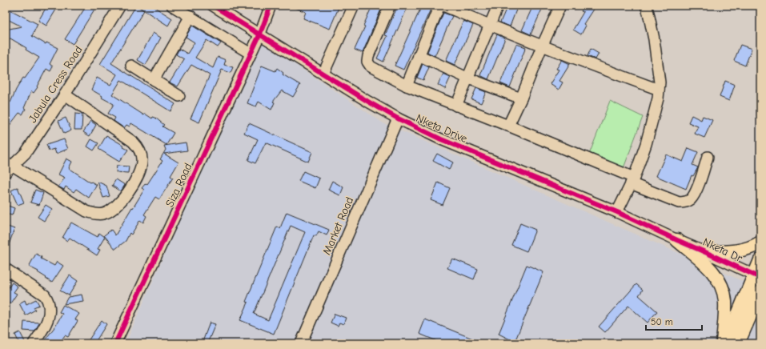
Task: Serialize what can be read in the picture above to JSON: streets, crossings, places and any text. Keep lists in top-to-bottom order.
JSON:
{
  "streets": {
    "street": [
      "Jabula Cress Road",
      "Nketa Drive",
      "Siza Road",
      "Market Road",
      "Nketa Dr"
    ]
  },
  "crossings": [
    ["Nketa Drive", "Siza Road"],
    ["Nketa Drive", "Market Road"],
    ["Nketa Drive", "Nketa Dr"]
  ],
  "scale_bar": "50 m"
}
